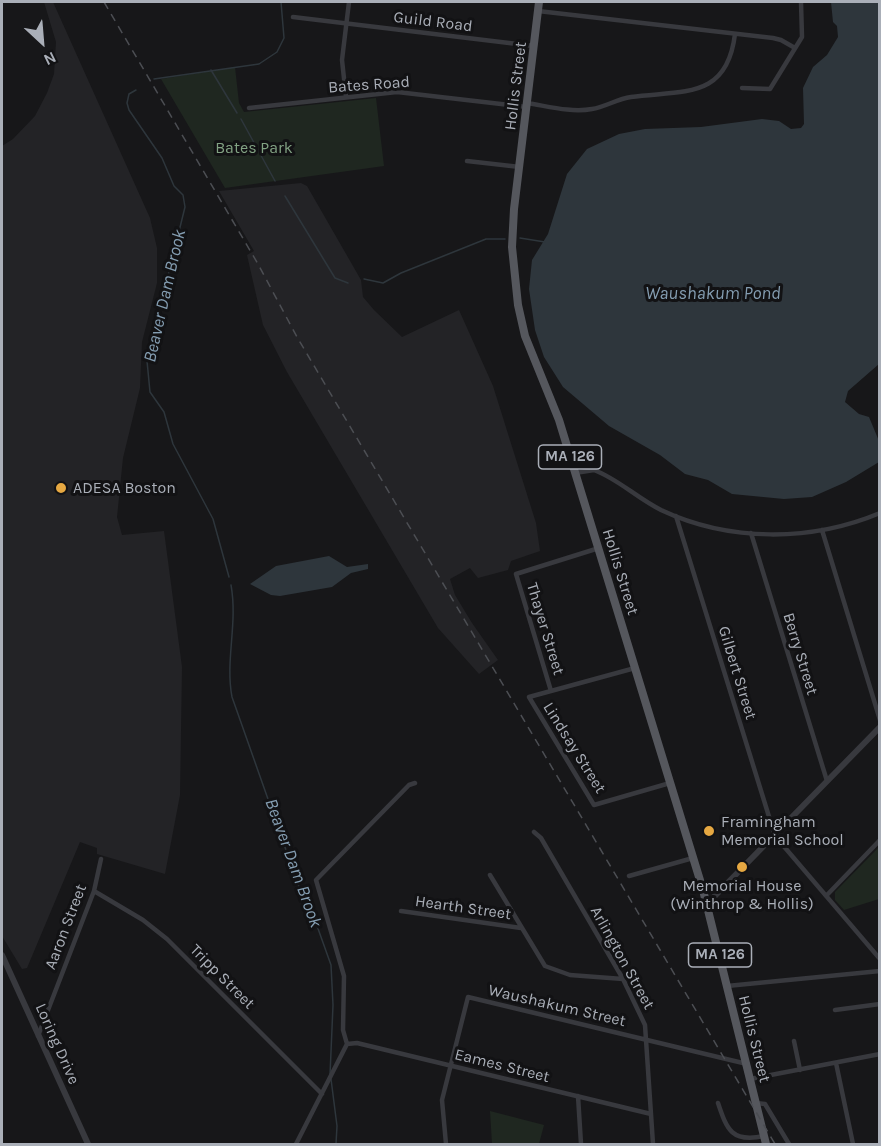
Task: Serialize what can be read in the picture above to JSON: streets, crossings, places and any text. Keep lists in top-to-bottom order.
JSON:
{
  "streets": {
    "main road": ["Hollis Street", "MA 126"],
    "street": [
      "Guild Road",
      "Bates Road",
      "Thayer Street",
      "Berry Street",
      "Gilbert Street",
      "Lindsay Street",
      "Hearth Street",
      "Aaron Street",
      "Arlington Street",
      "Tripp Street",
      "Waushakum Street",
      "Loring Drive",
      "Eames Street"
    ]
  },
  "crossings": [
    ["Guild Road", "Hollis Street"],
    ["Bates Road", "Hollis Street"],
    ["Hollis Street", "Thayer Street"],
    ["Hollis Street", "Lindsay Street"],
    ["Hollis Street", "Waushakum Street"],
    ["Thayer Street", "Lindsay Street"],
    ["Aaron Street", "Tripp Street"],
    ["Aaron Street", "Loring Drive"],
    ["Arlington Street", "Waushakum Street"],
    ["Arlington Street", "Eames Street"],
    ["Waushakum Street", "Eames Street"]
  ],
  "water": ["Waushakum Pond", "Beaver Dam Brook"],
  "parks": ["Bates Park"],
  "places": ["ADESA Boston", "Framingham Memorial School", "Memorial House (Winthrop & Hollis)"],
  "north": "bottom right"
}
